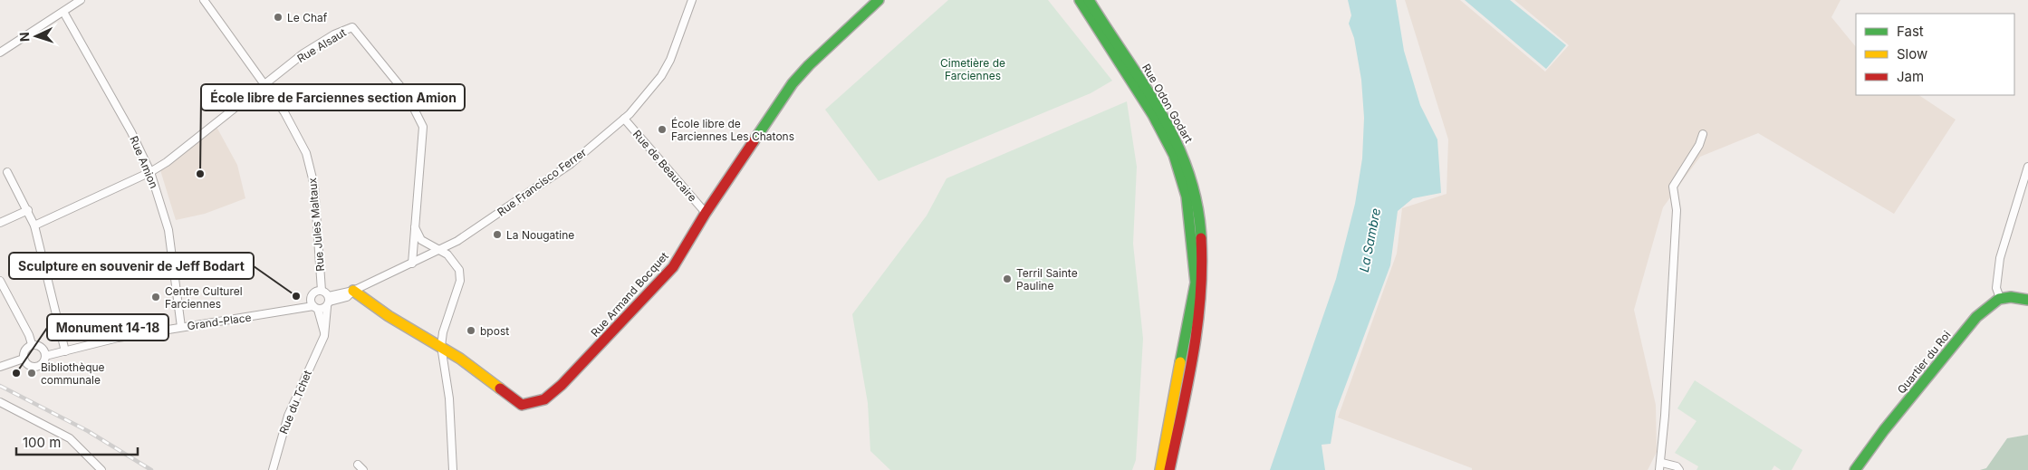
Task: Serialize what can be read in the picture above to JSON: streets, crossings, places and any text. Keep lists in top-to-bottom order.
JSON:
{
  "streets": {
    "street": [
      "Rue Alsaut",
      "Rue Odon Godart",
      "Rue Amion",
      "Rue de Beaucaire",
      "Rue Francisco Ferrer",
      "Rue Jules Maltaux",
      "Rue Armand Bocquet",
      "Grand-Place",
      "Quartier du Roi",
      "Rue du Tchet"
    ]
  },
  "crossings": [
    ["Rue Alsaut", "Rue Amion"],
    ["Rue Alsaut", "Rue Francisco Ferrer"],
    ["Rue Alsaut", "Rue Jules Maltaux"],
    ["Rue Amion", "Grand-Place"],
    ["Rue de Beaucaire", "Rue Francisco Ferrer"],
    ["Rue de Beaucaire", "Rue Armand Bocquet"],
    ["Rue Francisco Ferrer", "Rue Armand Bocquet"],
    ["Rue Francisco Ferrer", "Grand-Place"],
    ["Rue Francisco Ferrer", "Rue du Tchet"],
    ["Grand-Place", "Rue du Tchet"]
  ],
  "water": ["La Sambre"],
  "parks": ["Cimetière de Farciennes"],
  "places": [
    "Le Chaf",
    "École libre de Farciennes Les Chatons",
    "École libre de Farciennes section Amion",
    "La Nougatine",
    "Terril Sainte Pauline",
    "Sculpture en souvenir de Jeff Bodart",
    "Centre Culturel Farciennes",
    "bpost",
    "Monument 14-18",
    "Bibliothèque communale"
  ],
  "legend": ["Fast", "Slow", "Jam"],
  "scale_bar": "100 m",
  "north": "left"
}
